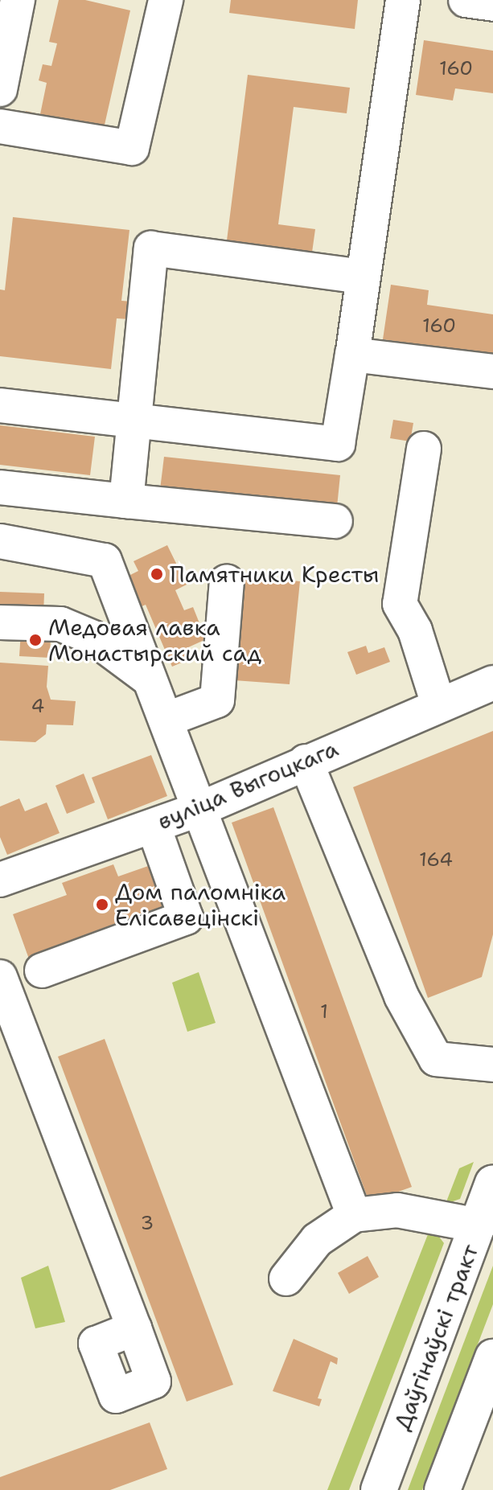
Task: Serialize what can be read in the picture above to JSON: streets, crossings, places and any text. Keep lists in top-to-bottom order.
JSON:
{
  "streets": {
    "main road": ["Даўгінаўскі тракт"],
    "street": ["вуліца Выгоцкага"]
  },
  "places": ["Памятники Кресты", "Медовая лавка Монастырский сад", "Дом паломніка Елісавецінскі"],
  "house_numbers": [
    "160",
    "160",
    "4",
    "164",
    "1",
    "3"
  ]
}
